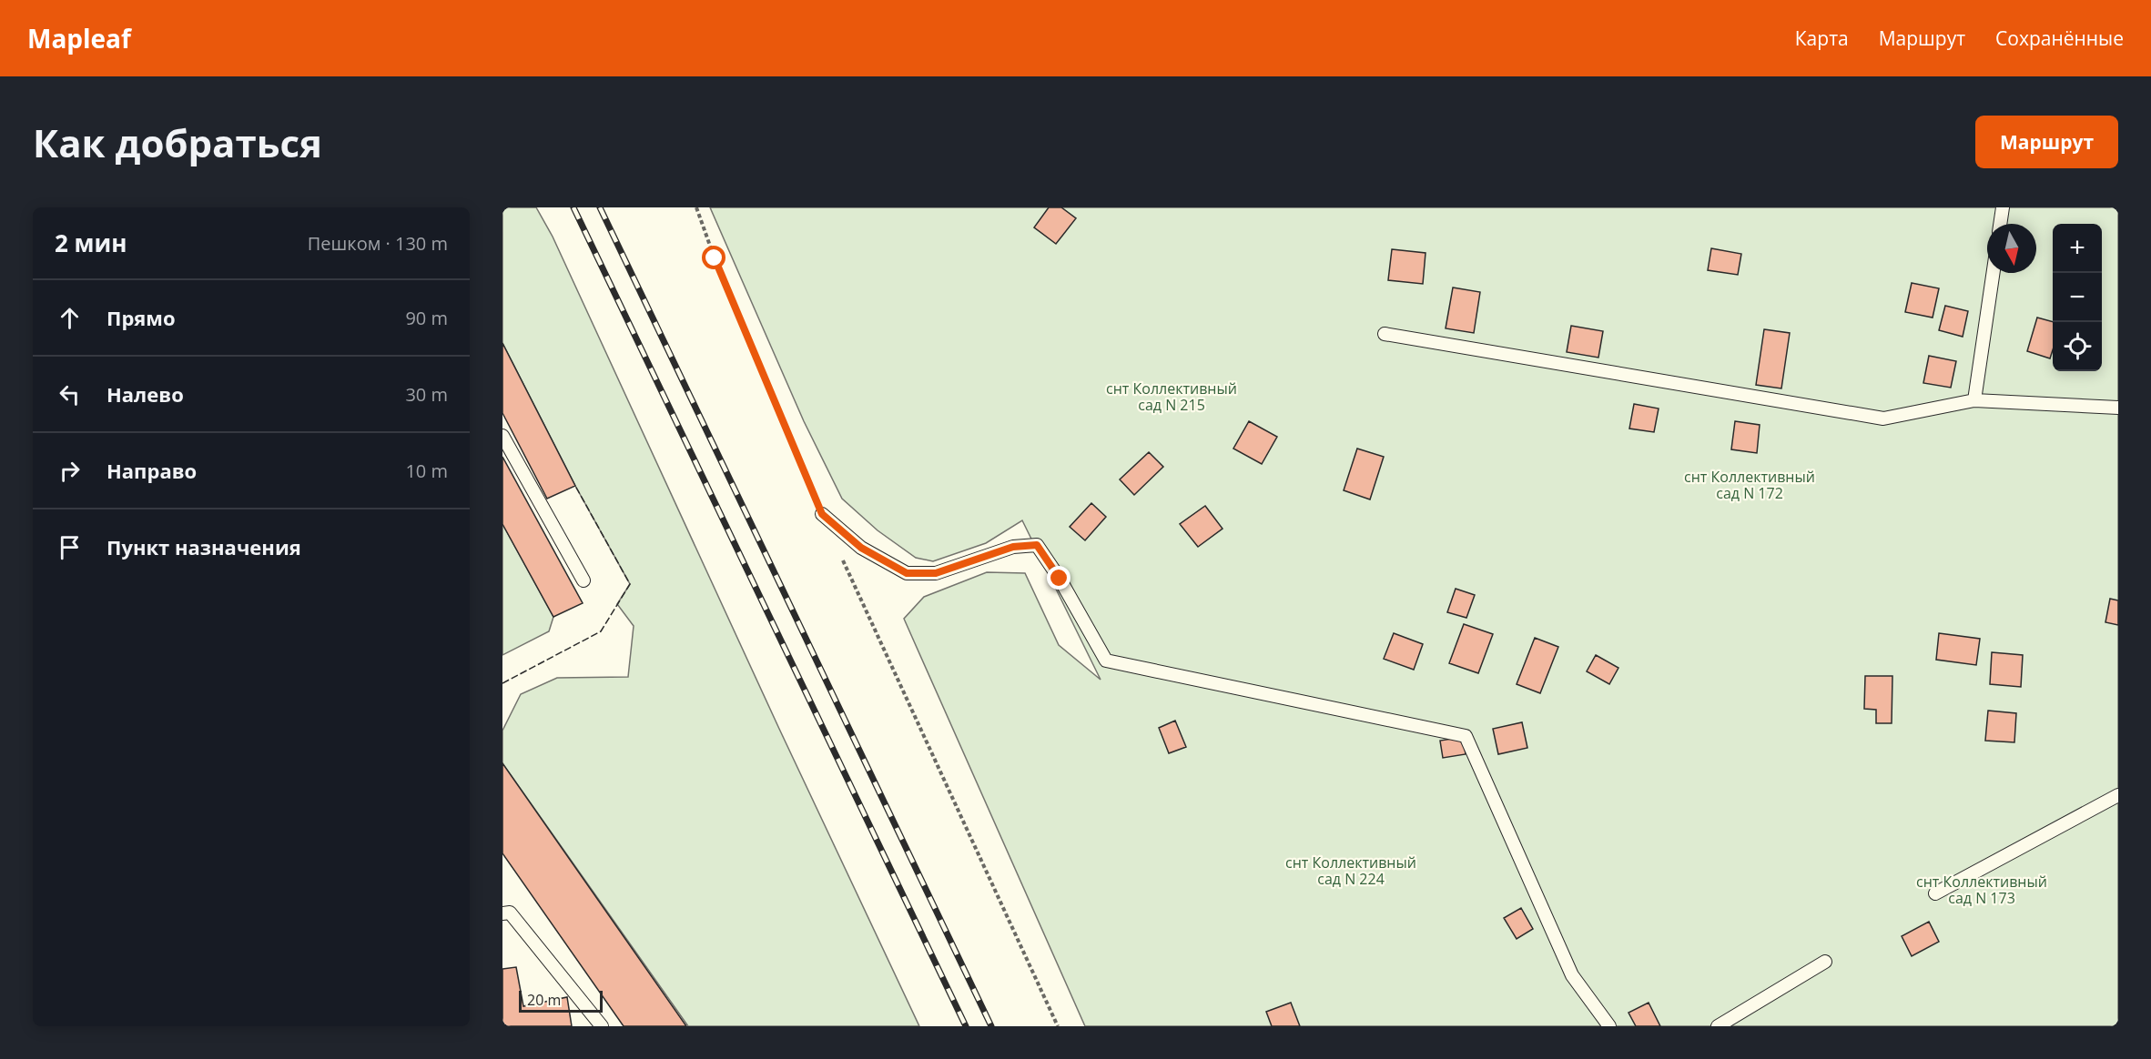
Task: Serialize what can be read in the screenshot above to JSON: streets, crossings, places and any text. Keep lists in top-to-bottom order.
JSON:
{
  "parks": [
    "снт Коллективный сад N 215",
    "снт Коллективный сад N 172",
    "снт Коллективный сад N 224",
    "снт Коллективный сад N 173"
  ],
  "scale_bar": "20 m",
  "north": "bottom",
  "page": {
    "header": "Mapleaf",
    "nav": ["Карта", "Маршрут", "Сохранённые"],
    "buttons": "Маршрут",
    "title": "Как добраться",
    "heading": ["2 мин", "Пешком · 130 m"],
    "map_buttons": ["+", "−"],
    "list": [
      ["Прямо", "90 m"],
      ["Налево", "30 m"],
      ["Направо", "10 m"],
      "Пункт назначения"
    ],
    "scale": "20 m"
  }
}
